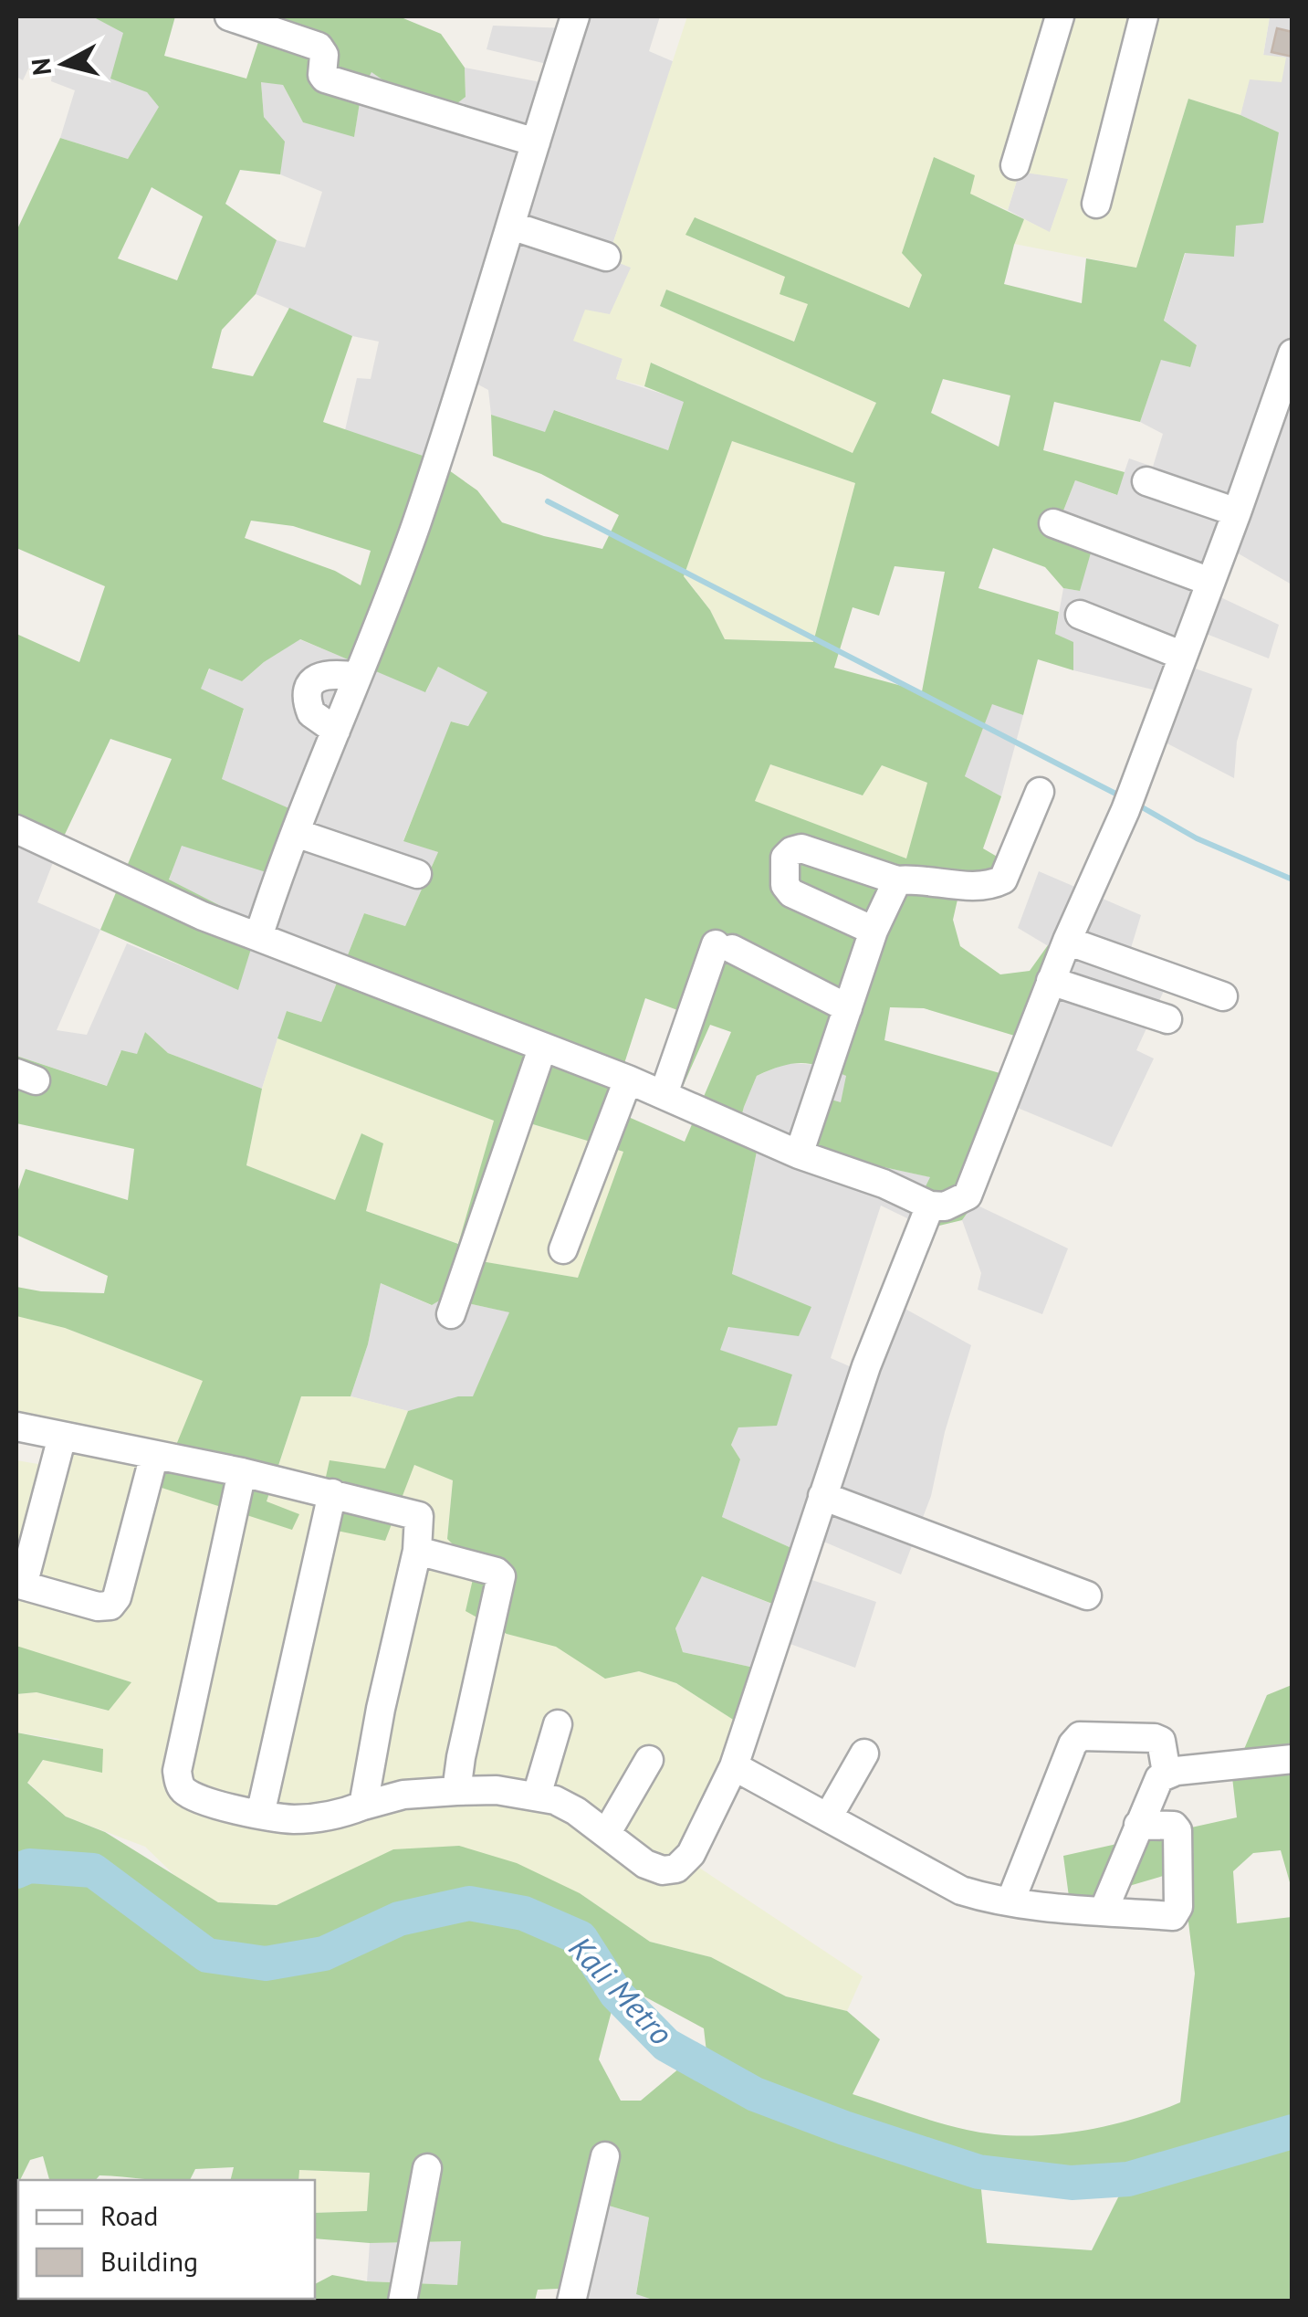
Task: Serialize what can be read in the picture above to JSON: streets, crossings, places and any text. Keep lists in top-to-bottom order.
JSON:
{
  "water": ["Kali Metro"],
  "legend": ["Road", "Building"],
  "north": "left"
}
